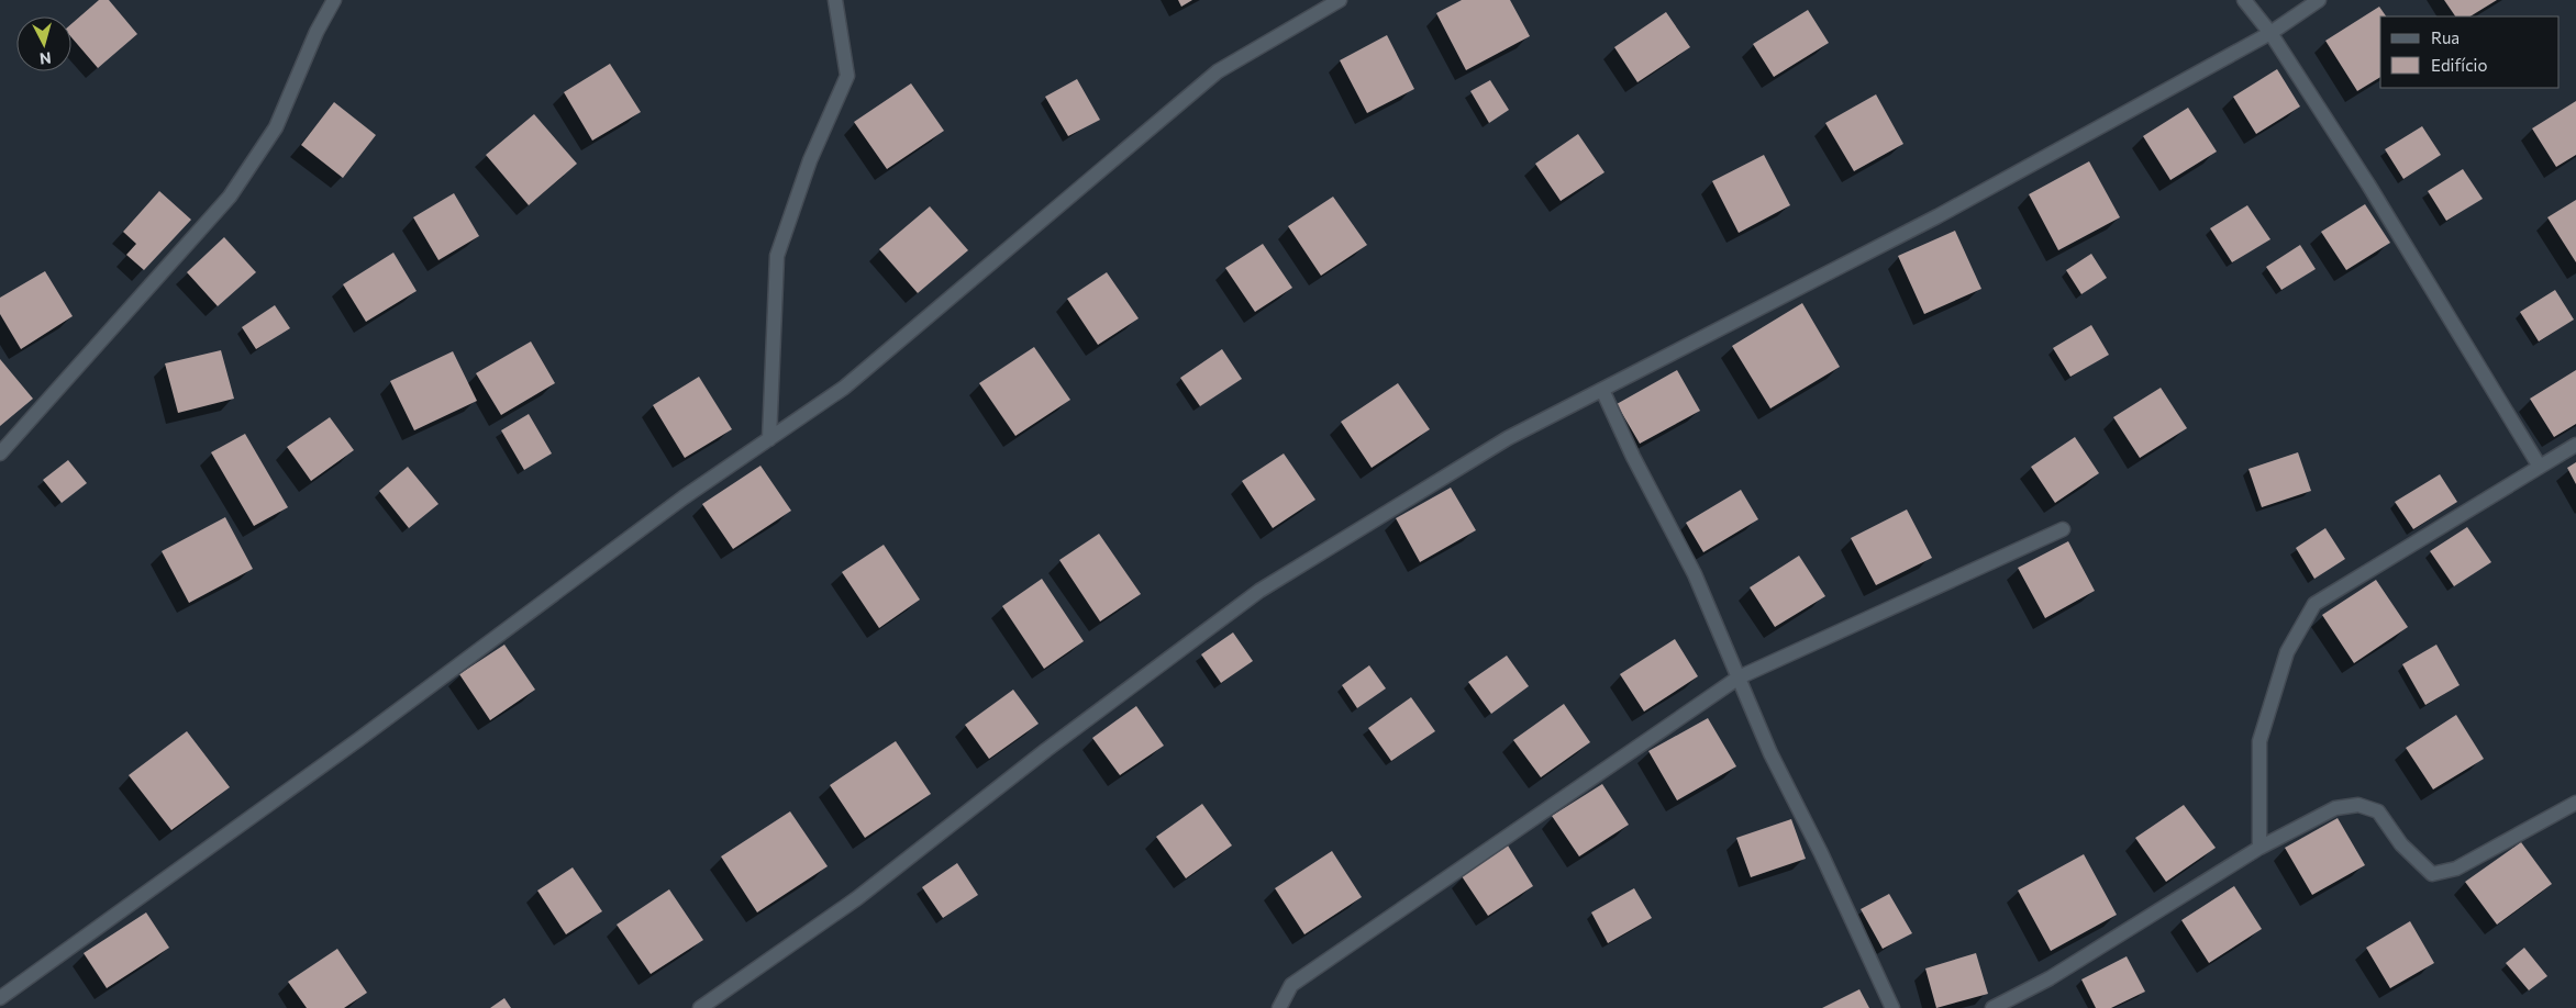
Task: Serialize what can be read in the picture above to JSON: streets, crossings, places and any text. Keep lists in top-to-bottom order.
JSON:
{
  "legend": ["Rua", "Edifício"],
  "north": "bottom"
}
